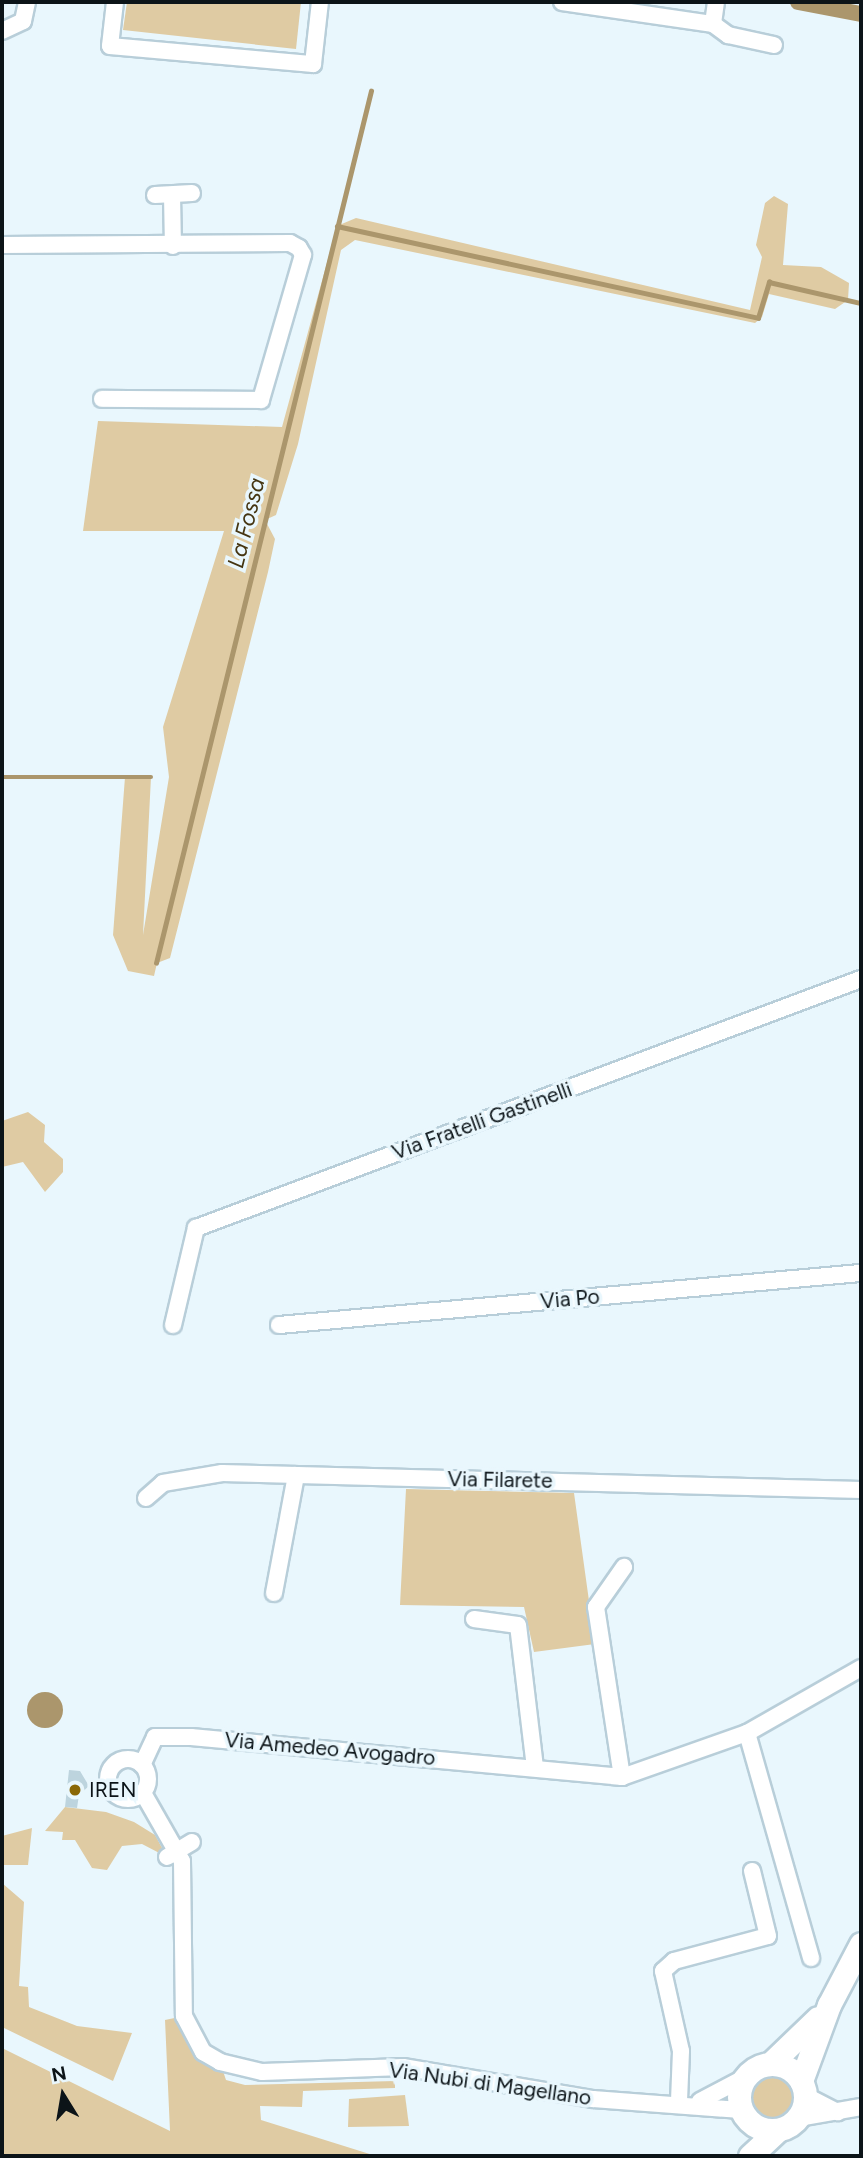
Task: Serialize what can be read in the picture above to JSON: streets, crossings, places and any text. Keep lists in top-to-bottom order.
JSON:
{
  "streets": {
    "street": [
      "Via Fratelli Gastinelli",
      "Via Po",
      "Via Filarete",
      "Via Amedeo Avogadro",
      "Via Nubi di Magellano"
    ]
  },
  "crossings": [
    ["Via Amedeo Avogadro", "Via Nubi di Magellano"]
  ],
  "water": ["La Fossa"],
  "places": ["IREN"],
  "north": "top"
}
